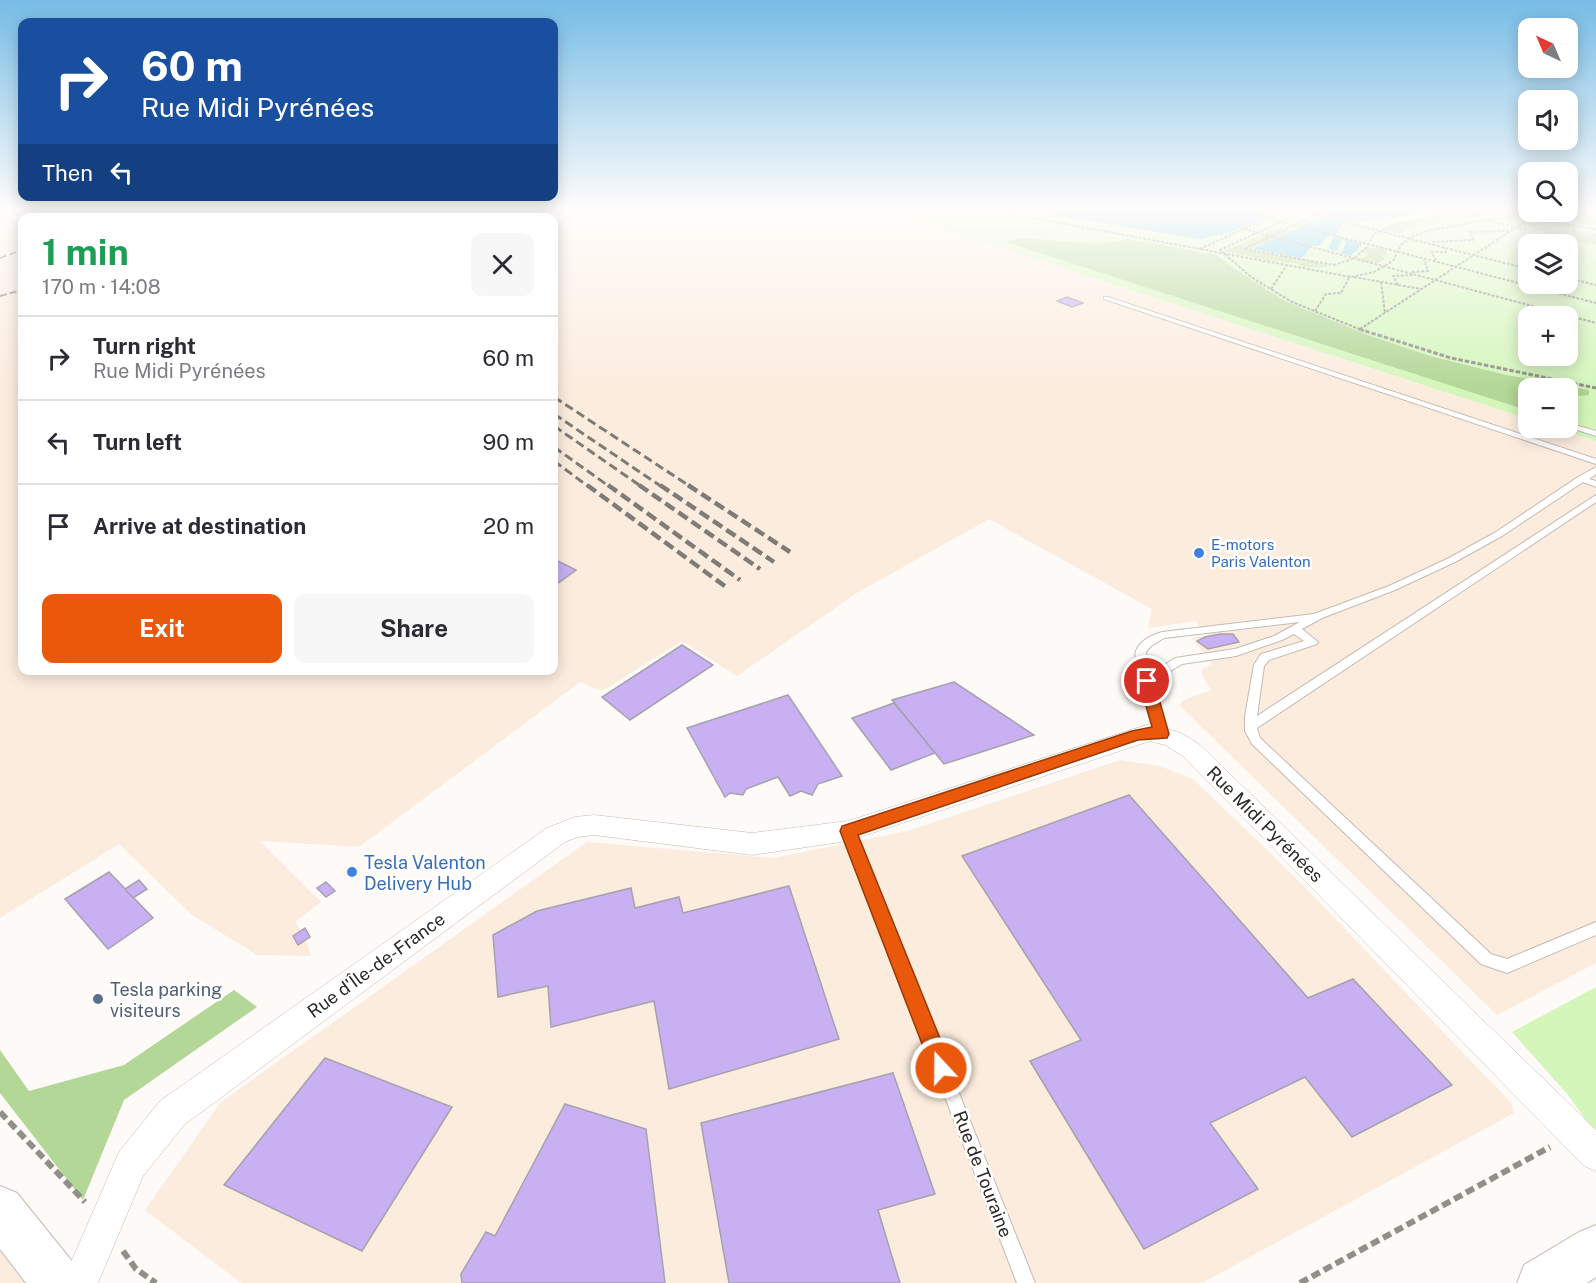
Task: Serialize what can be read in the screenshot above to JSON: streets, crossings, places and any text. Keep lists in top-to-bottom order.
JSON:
{
  "streets": {
    "street": ["Rue Midi Pyrénées", "Rue d'Île-de-France"],
    "lane": ["Rue de Touraine"]
  },
  "crossings": [
    ["Rue d'Île-de-France", "Rue de Touraine"]
  ],
  "places": ["E-motors Paris Valenton", "Tesla Valenton Delivery Hub", "Tesla parking visiteurs"],
  "north": "top left",
  "page": {
    "map_buttons": ["+", "−"],
    "turn": ["60 m", "Rue Midi Pyrénées"],
    "then": "Then",
    "heading": ["1 min", "170 m · 14:08"],
    "list": [
      {
        "name": "Turn right",
        "note": "Rue Midi Pyrénées",
        "value": "60 m"
      },
      {
        "name": "Turn left",
        "value": "90 m"
      },
      {
        "name": "Arrive at destination",
        "value": "20 m"
      }
    ],
    "buttons": ["Exit", "Share"]
  }
}
